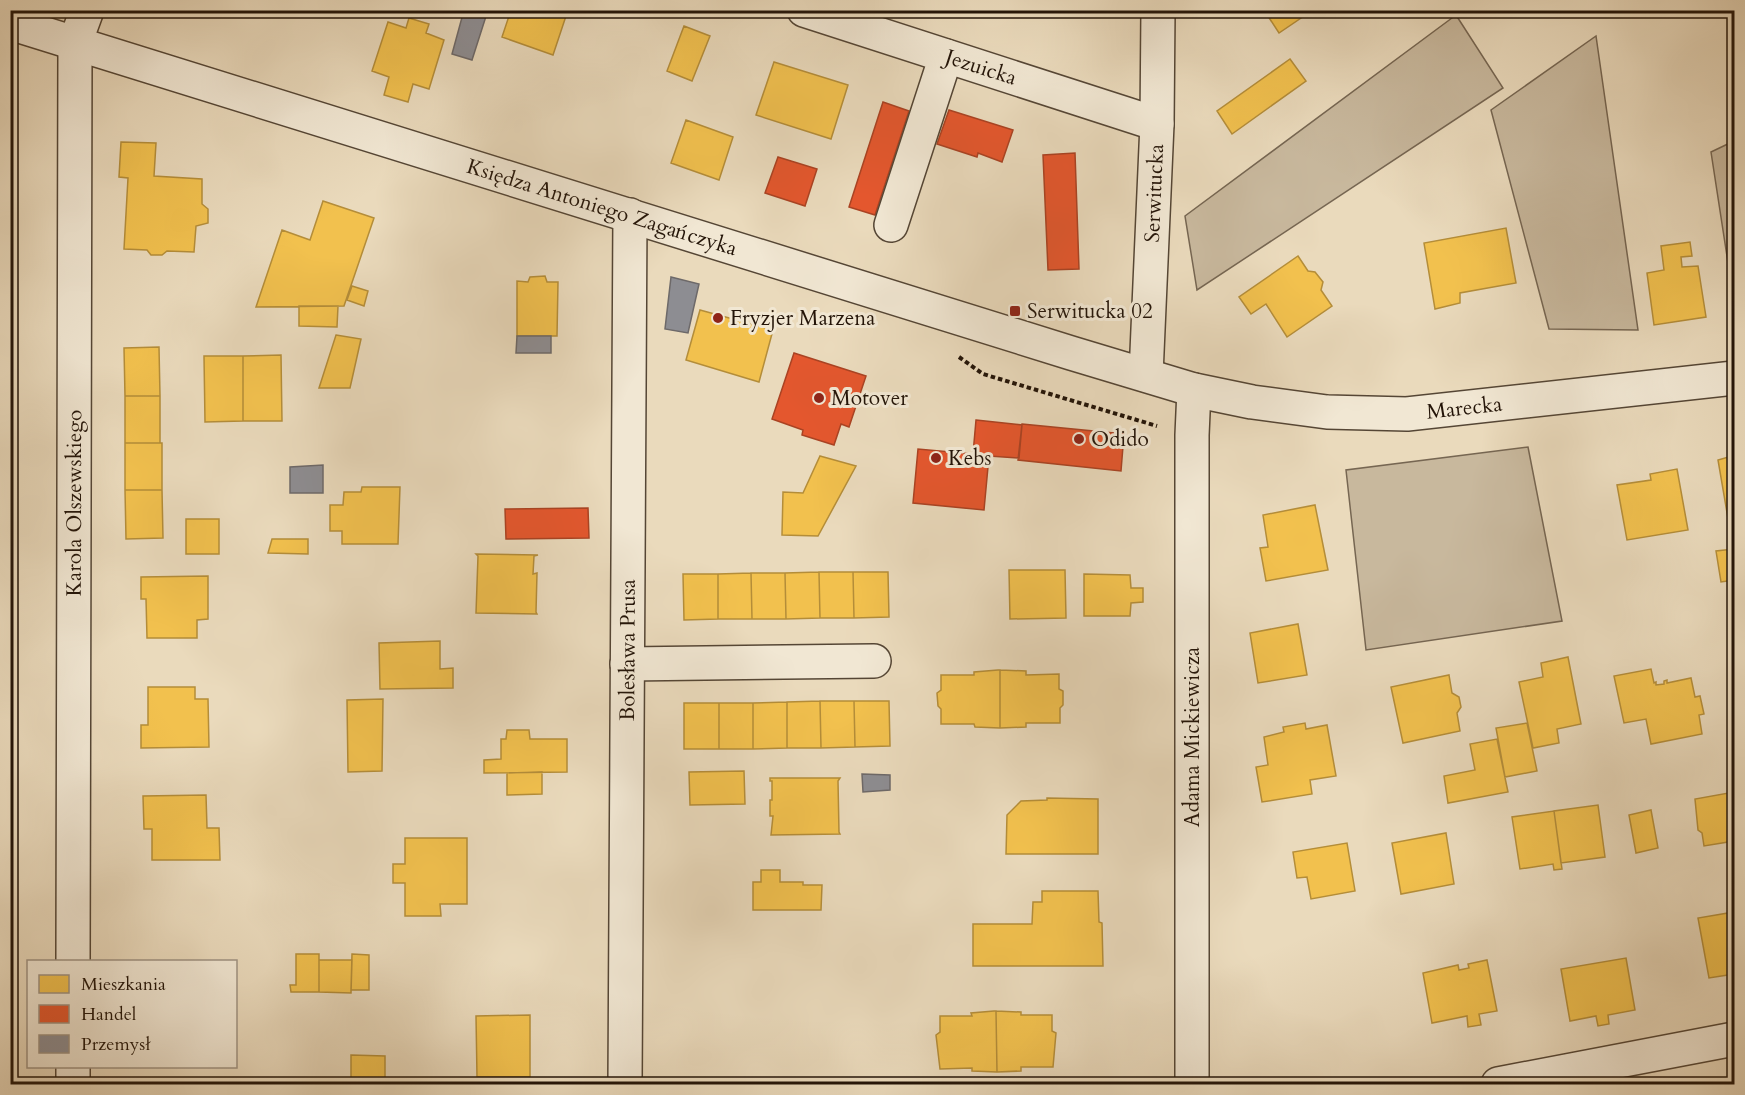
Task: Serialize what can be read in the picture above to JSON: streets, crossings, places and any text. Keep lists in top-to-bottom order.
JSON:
{
  "streets": {
    "street": [
      "Jezuicka",
      "Serwitucka",
      "Księdza Antoniego Zagańczyka",
      "Marecka",
      "Karola Olszewskiego",
      "Bolesława Prusa",
      "Adama Mickiewicza"
    ]
  },
  "crossings": [
    ["Jezuicka", "Serwitucka"],
    ["Serwitucka", "Księdza Antoniego Zagańczyka"],
    ["Księdza Antoniego Zagańczyka", "Marecka"],
    ["Księdza Antoniego Zagańczyka", "Karola Olszewskiego"],
    ["Księdza Antoniego Zagańczyka", "Bolesława Prusa"],
    ["Księdza Antoniego Zagańczyka", "Adama Mickiewicza"],
    ["Marecka", "Adama Mickiewicza"]
  ],
  "places": {
    "transit": ["Serwitucka 02"],
    "other": [
      "Fryzjer Marzena",
      "Motover",
      "Odido",
      "Kebs"
    ]
  },
  "legend": ["Mieszkania", "Handel", "Przemysł"]
}
